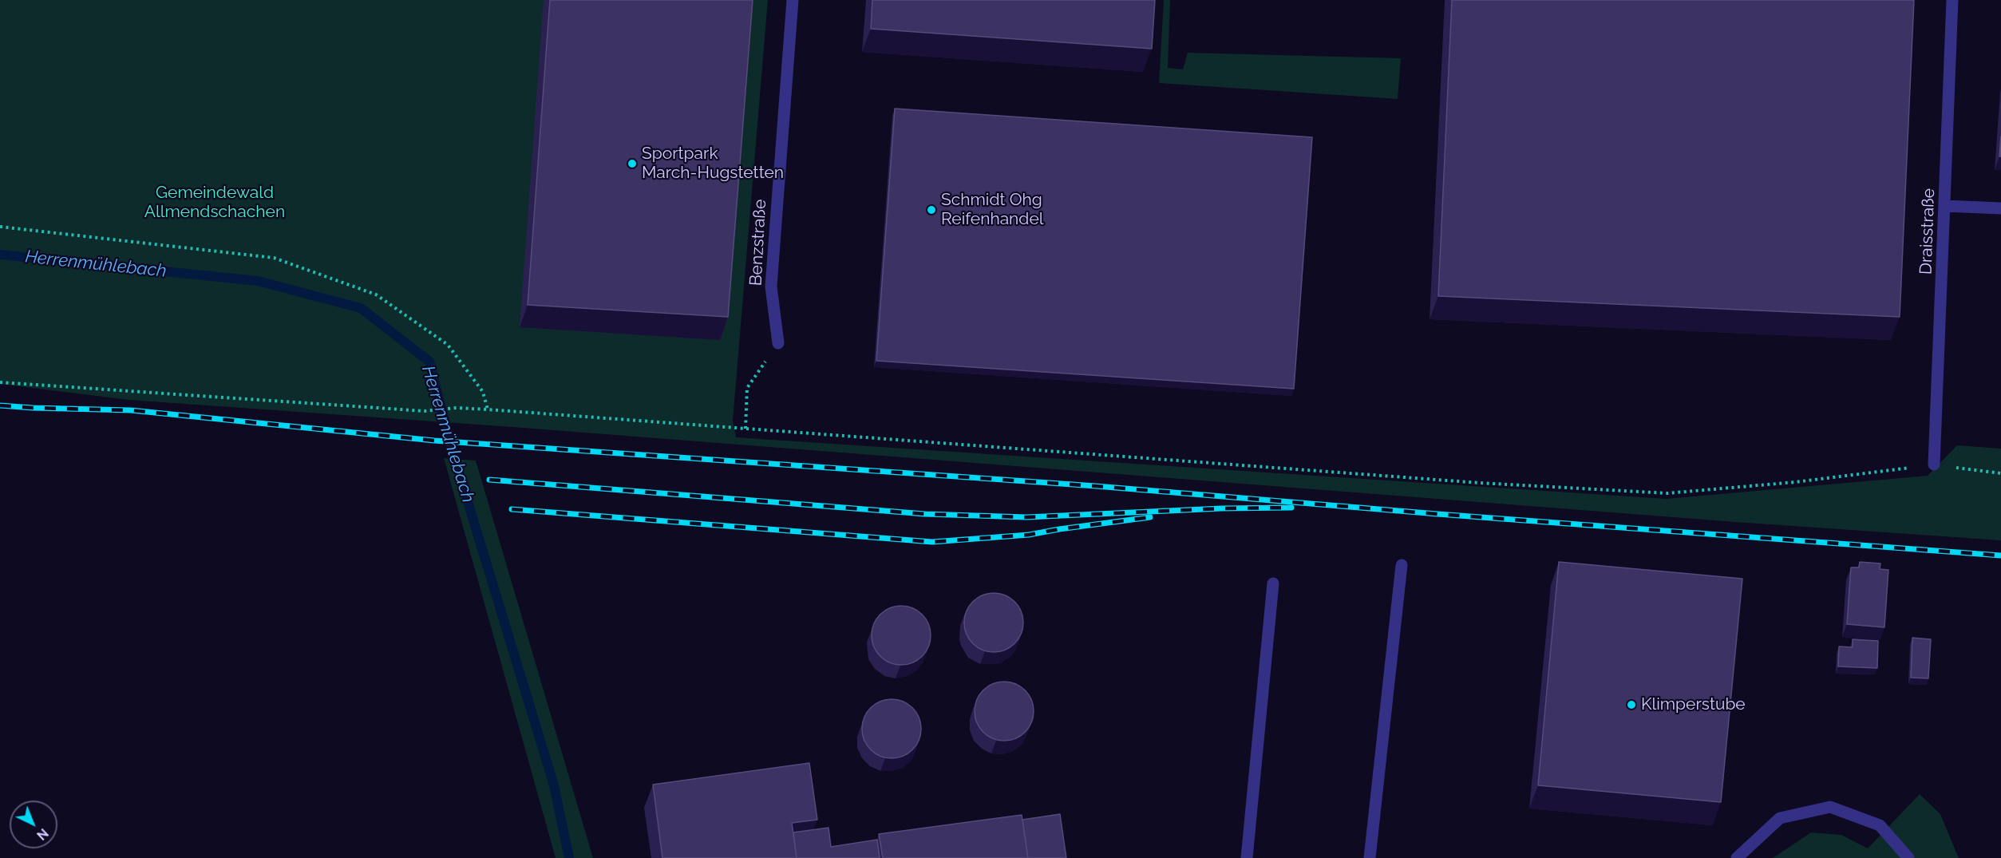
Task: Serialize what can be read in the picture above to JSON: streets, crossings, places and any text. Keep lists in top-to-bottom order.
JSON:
{
  "streets": {
    "street": ["Draisstraße", "Benzstraße"]
  },
  "water": ["Herrenmühlebach"],
  "parks": ["Gemeindewald Allmendschachen"],
  "places": ["Sportpark March-Hugstetten", "Schmidt Ohg Reifenhandel", "Klimperstube"],
  "north": "bottom right"
}
